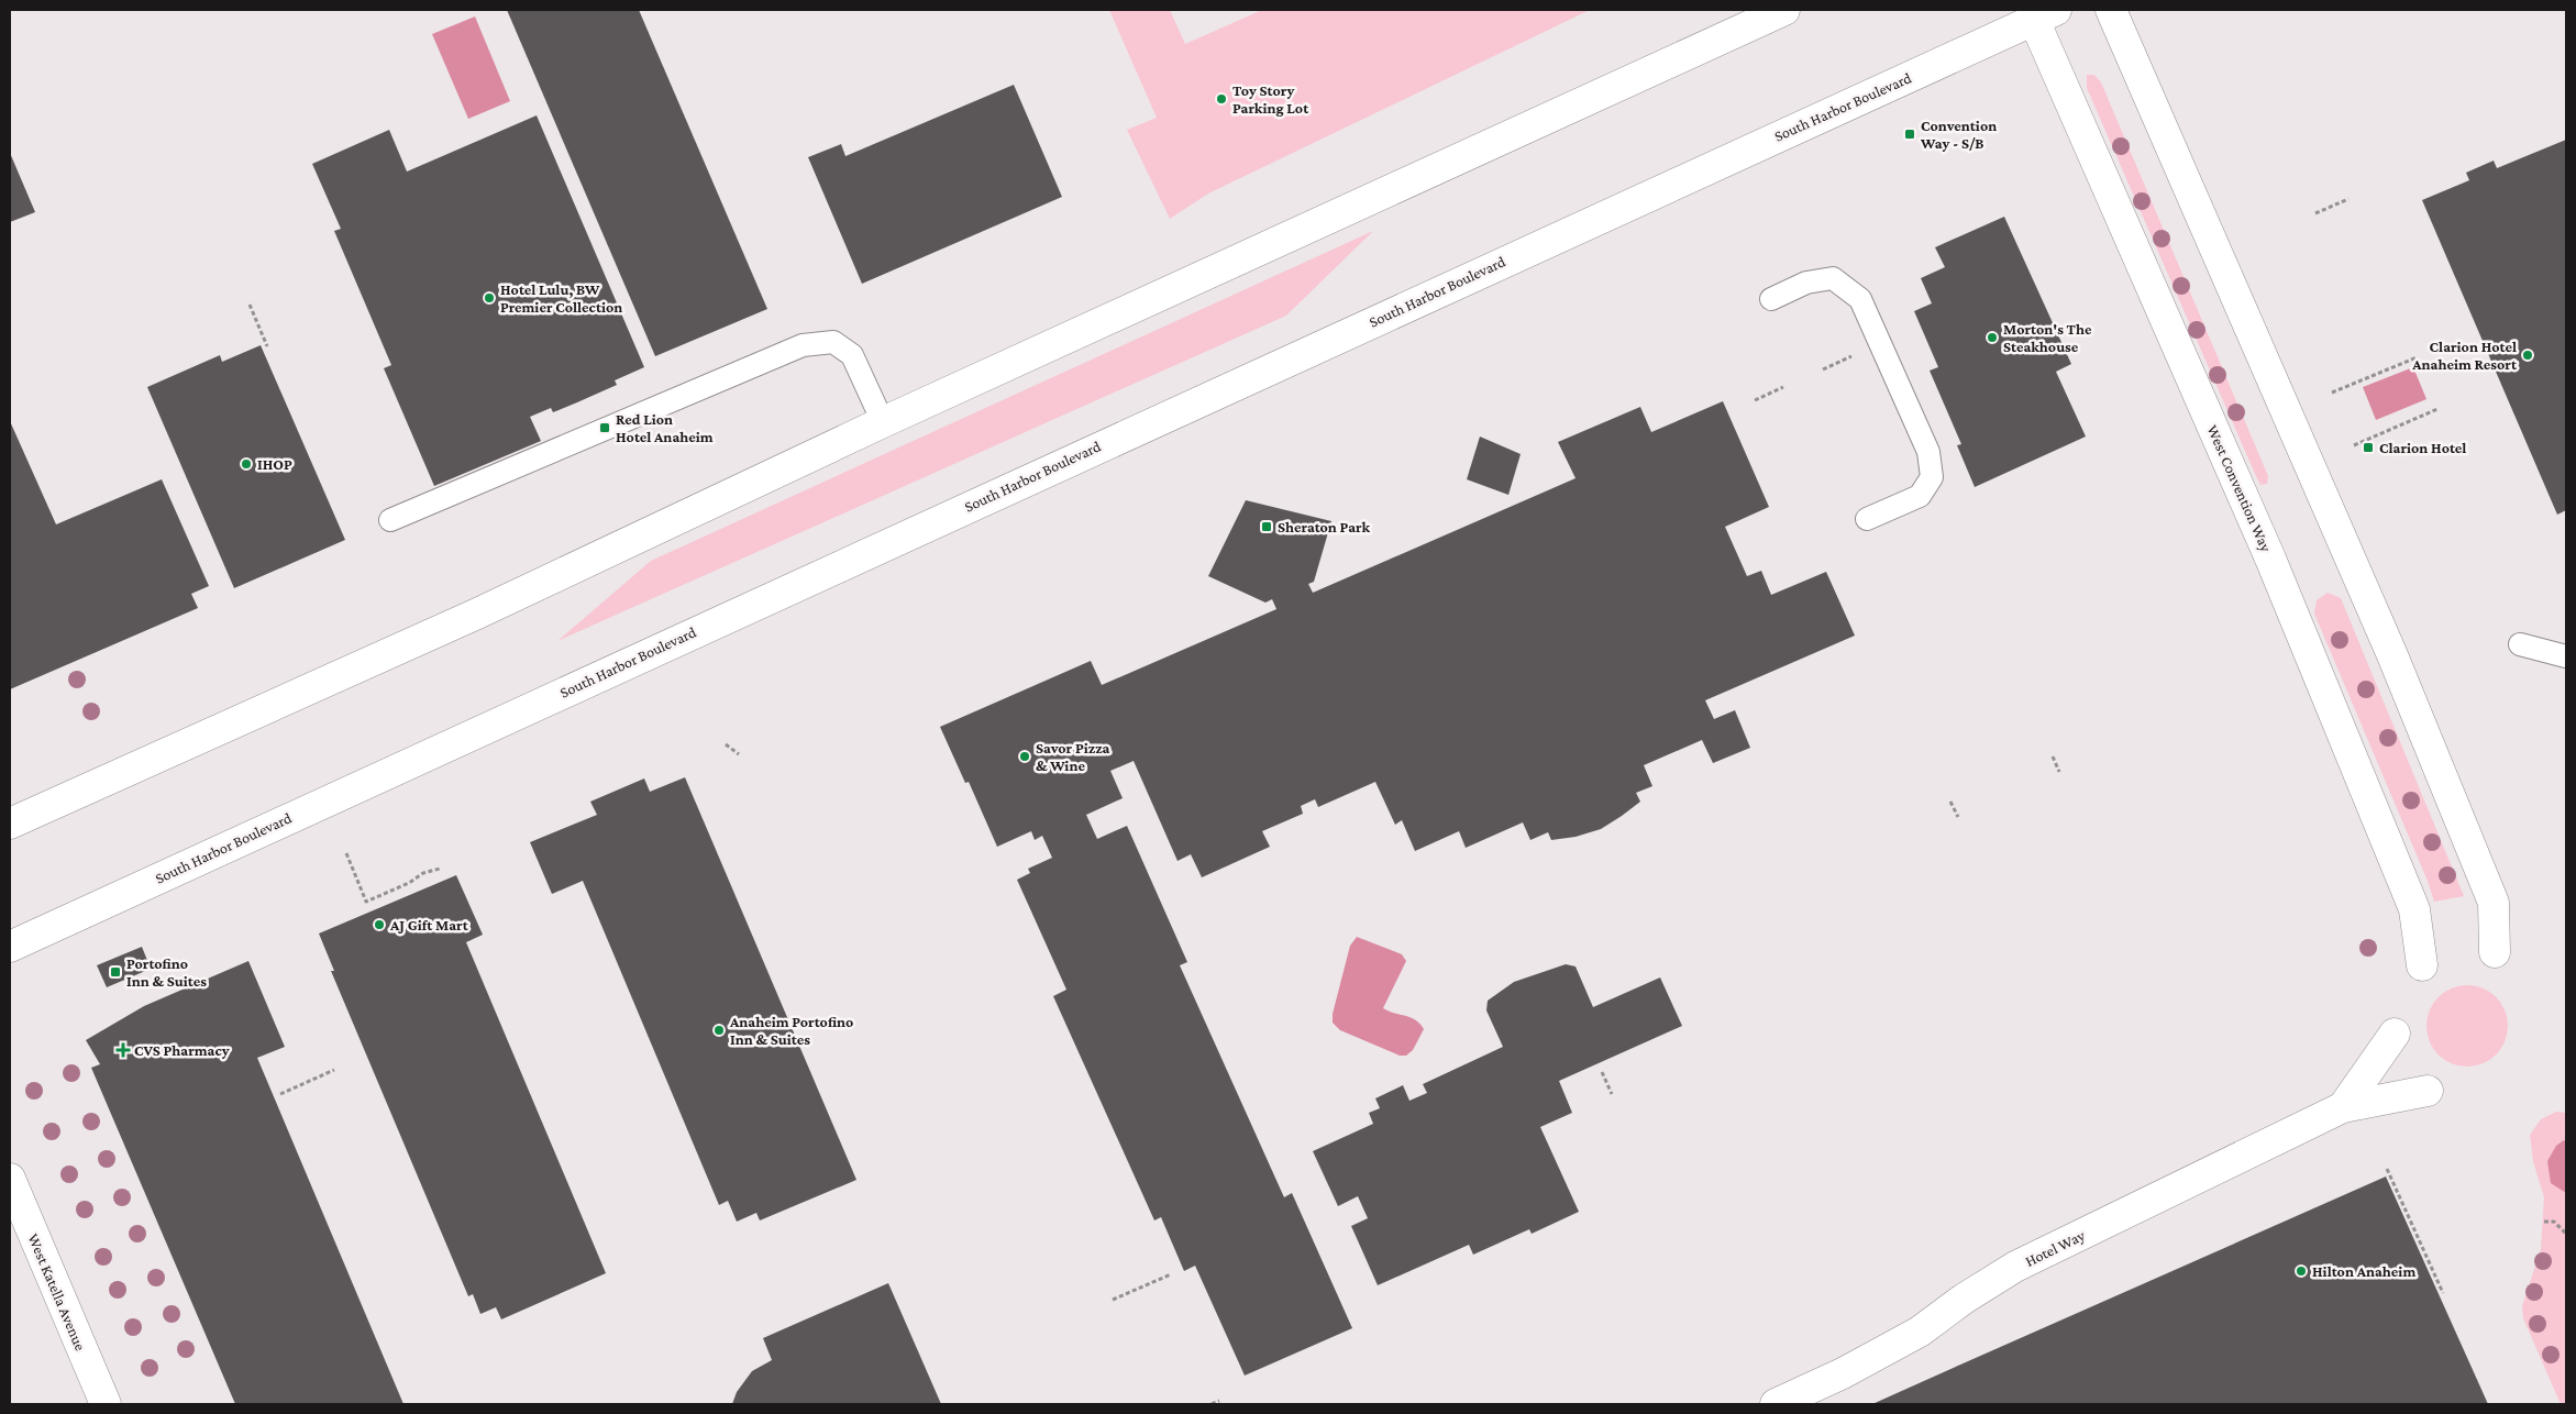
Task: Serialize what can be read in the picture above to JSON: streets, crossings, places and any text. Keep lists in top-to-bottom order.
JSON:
{
  "streets": {
    "main road": [
      "South Harbor Boulevard",
      "West Convention Way",
      "Hotel Way",
      "West Katella Avenue"
    ]
  },
  "crossings": [
    ["South Harbor Boulevard", "West Convention Way"]
  ],
  "places": {
    "other": [
      "Toy Story Parking Lot",
      "Hotel Lulu, BW Premier Collection",
      "Morton's The Steakhouse",
      "Clarion Hotel Anaheim Resort",
      "IHOP",
      "Savor Pizza & Wine",
      "AJ Gift Mart",
      "Anaheim Portofino Inn & Suites",
      "Hilton Anaheim"
    ],
    "transit": [
      "Convention Way - S/B",
      "Red Lion Hotel Anaheim",
      "Clarion Hotel",
      "Sheraton Park",
      "Portofino Inn & Suites"
    ],
    "health": ["CVS Pharmacy"]
  }
}
